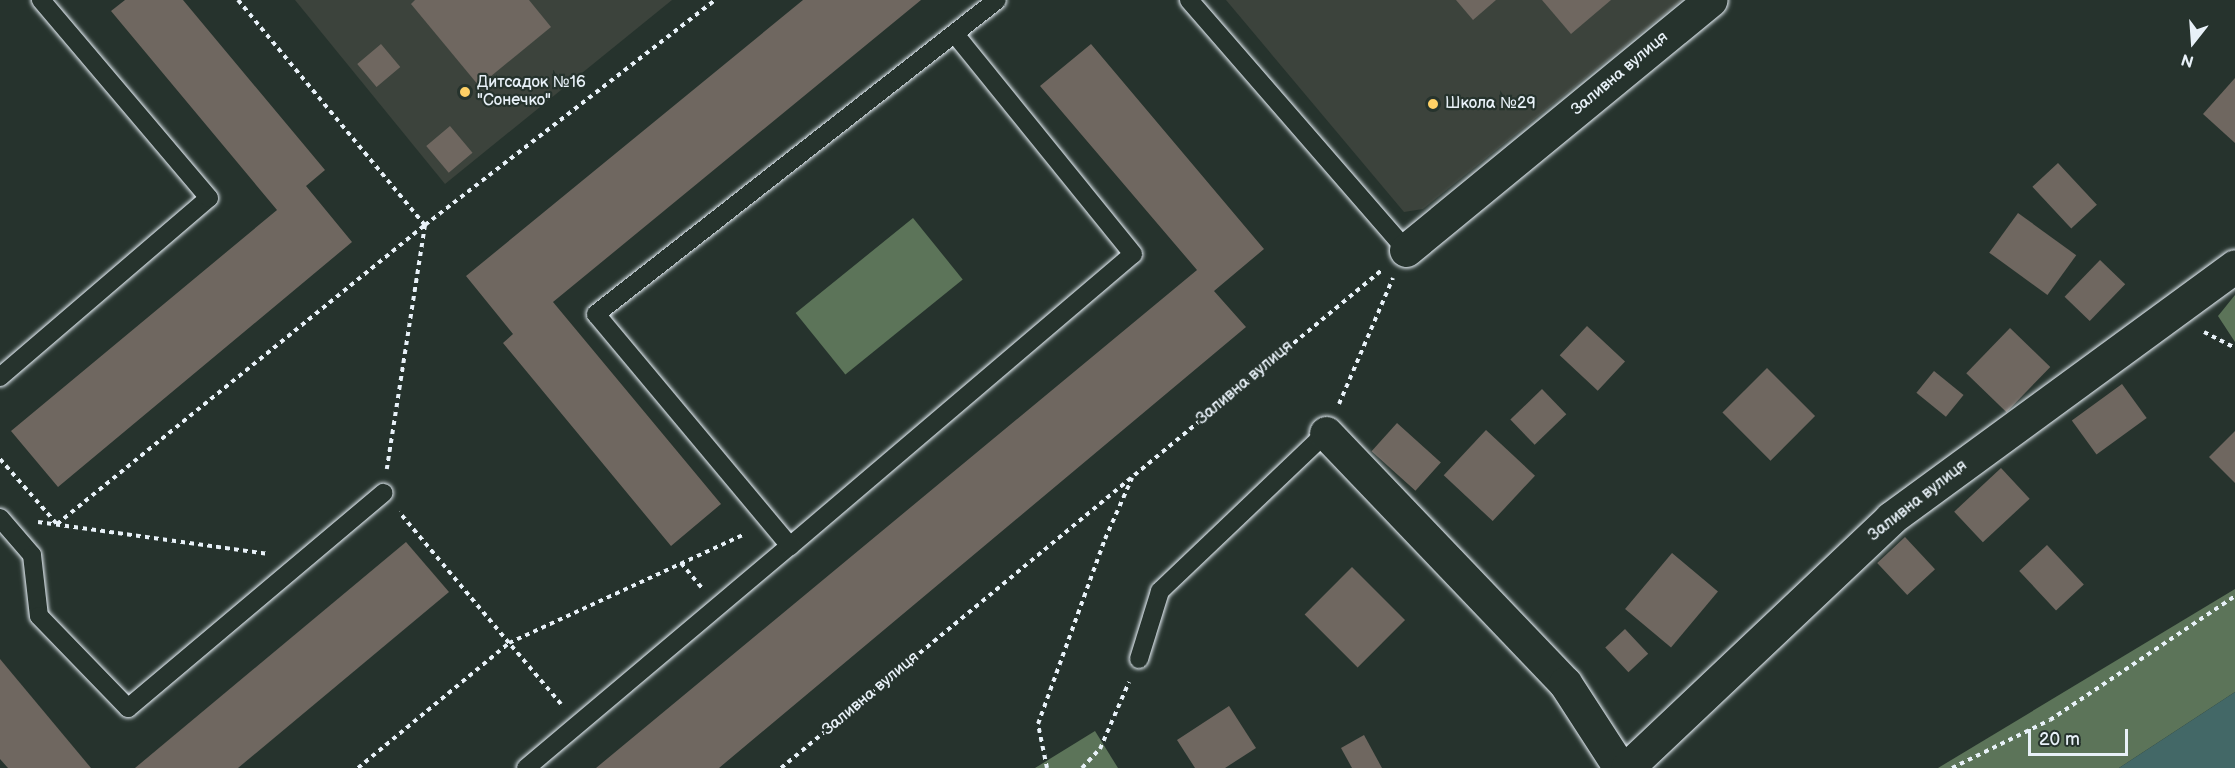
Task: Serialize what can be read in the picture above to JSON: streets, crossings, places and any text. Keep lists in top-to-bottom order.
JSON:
{
  "streets": {
    "street": ["Заливна вулиця"]
  },
  "places": ["Дитсадок №16 \"Сонечко\"", "Школа №29"],
  "scale_bar": "20 m",
  "north": "bottom"
}
